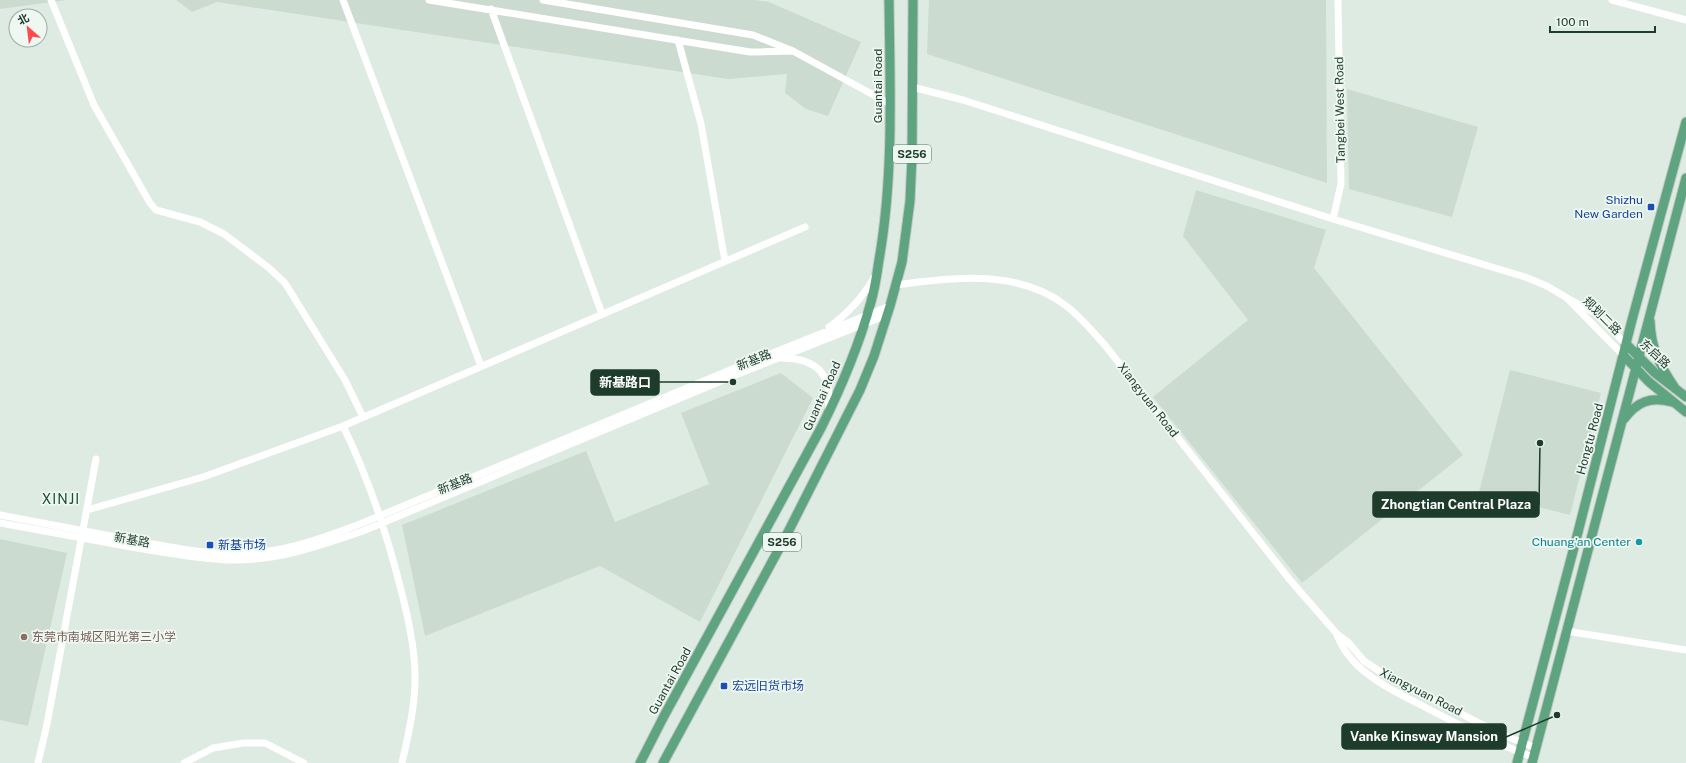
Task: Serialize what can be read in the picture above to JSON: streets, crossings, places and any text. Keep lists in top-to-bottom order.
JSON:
{
  "streets": {
    "main road": [
      "Guantai Road",
      "S256",
      "规划二路",
      "东启路",
      "Hongtu Road"
    ],
    "street": ["Tangbei West Road", "新基路", "Xiangyuan Road"]
  },
  "crossings": [
    ["Guantai Road", "新基路"],
    ["S256", "新基路"],
    ["S256", "Xiangyuan Road"],
    ["规划二路", "东启路"],
    ["规划二路", "Hongtu Road"],
    ["东启路", "Hongtu Road"],
    ["Xiangyuan Road", "Hongtu Road"]
  ],
  "districts": ["XINJI"],
  "places": {
    "transit": ["Shizhu New Garden", "新基市场", "宏远旧货市场"],
    "other": [
      "新基路口",
      "Zhongtian Central Plaza",
      "Chuang’an Center",
      "东莞市南城区阳光第三小学",
      "Vanke Kinsway Mansion"
    ]
  },
  "scale_bar": "100 m",
  "north": "top left"
}
